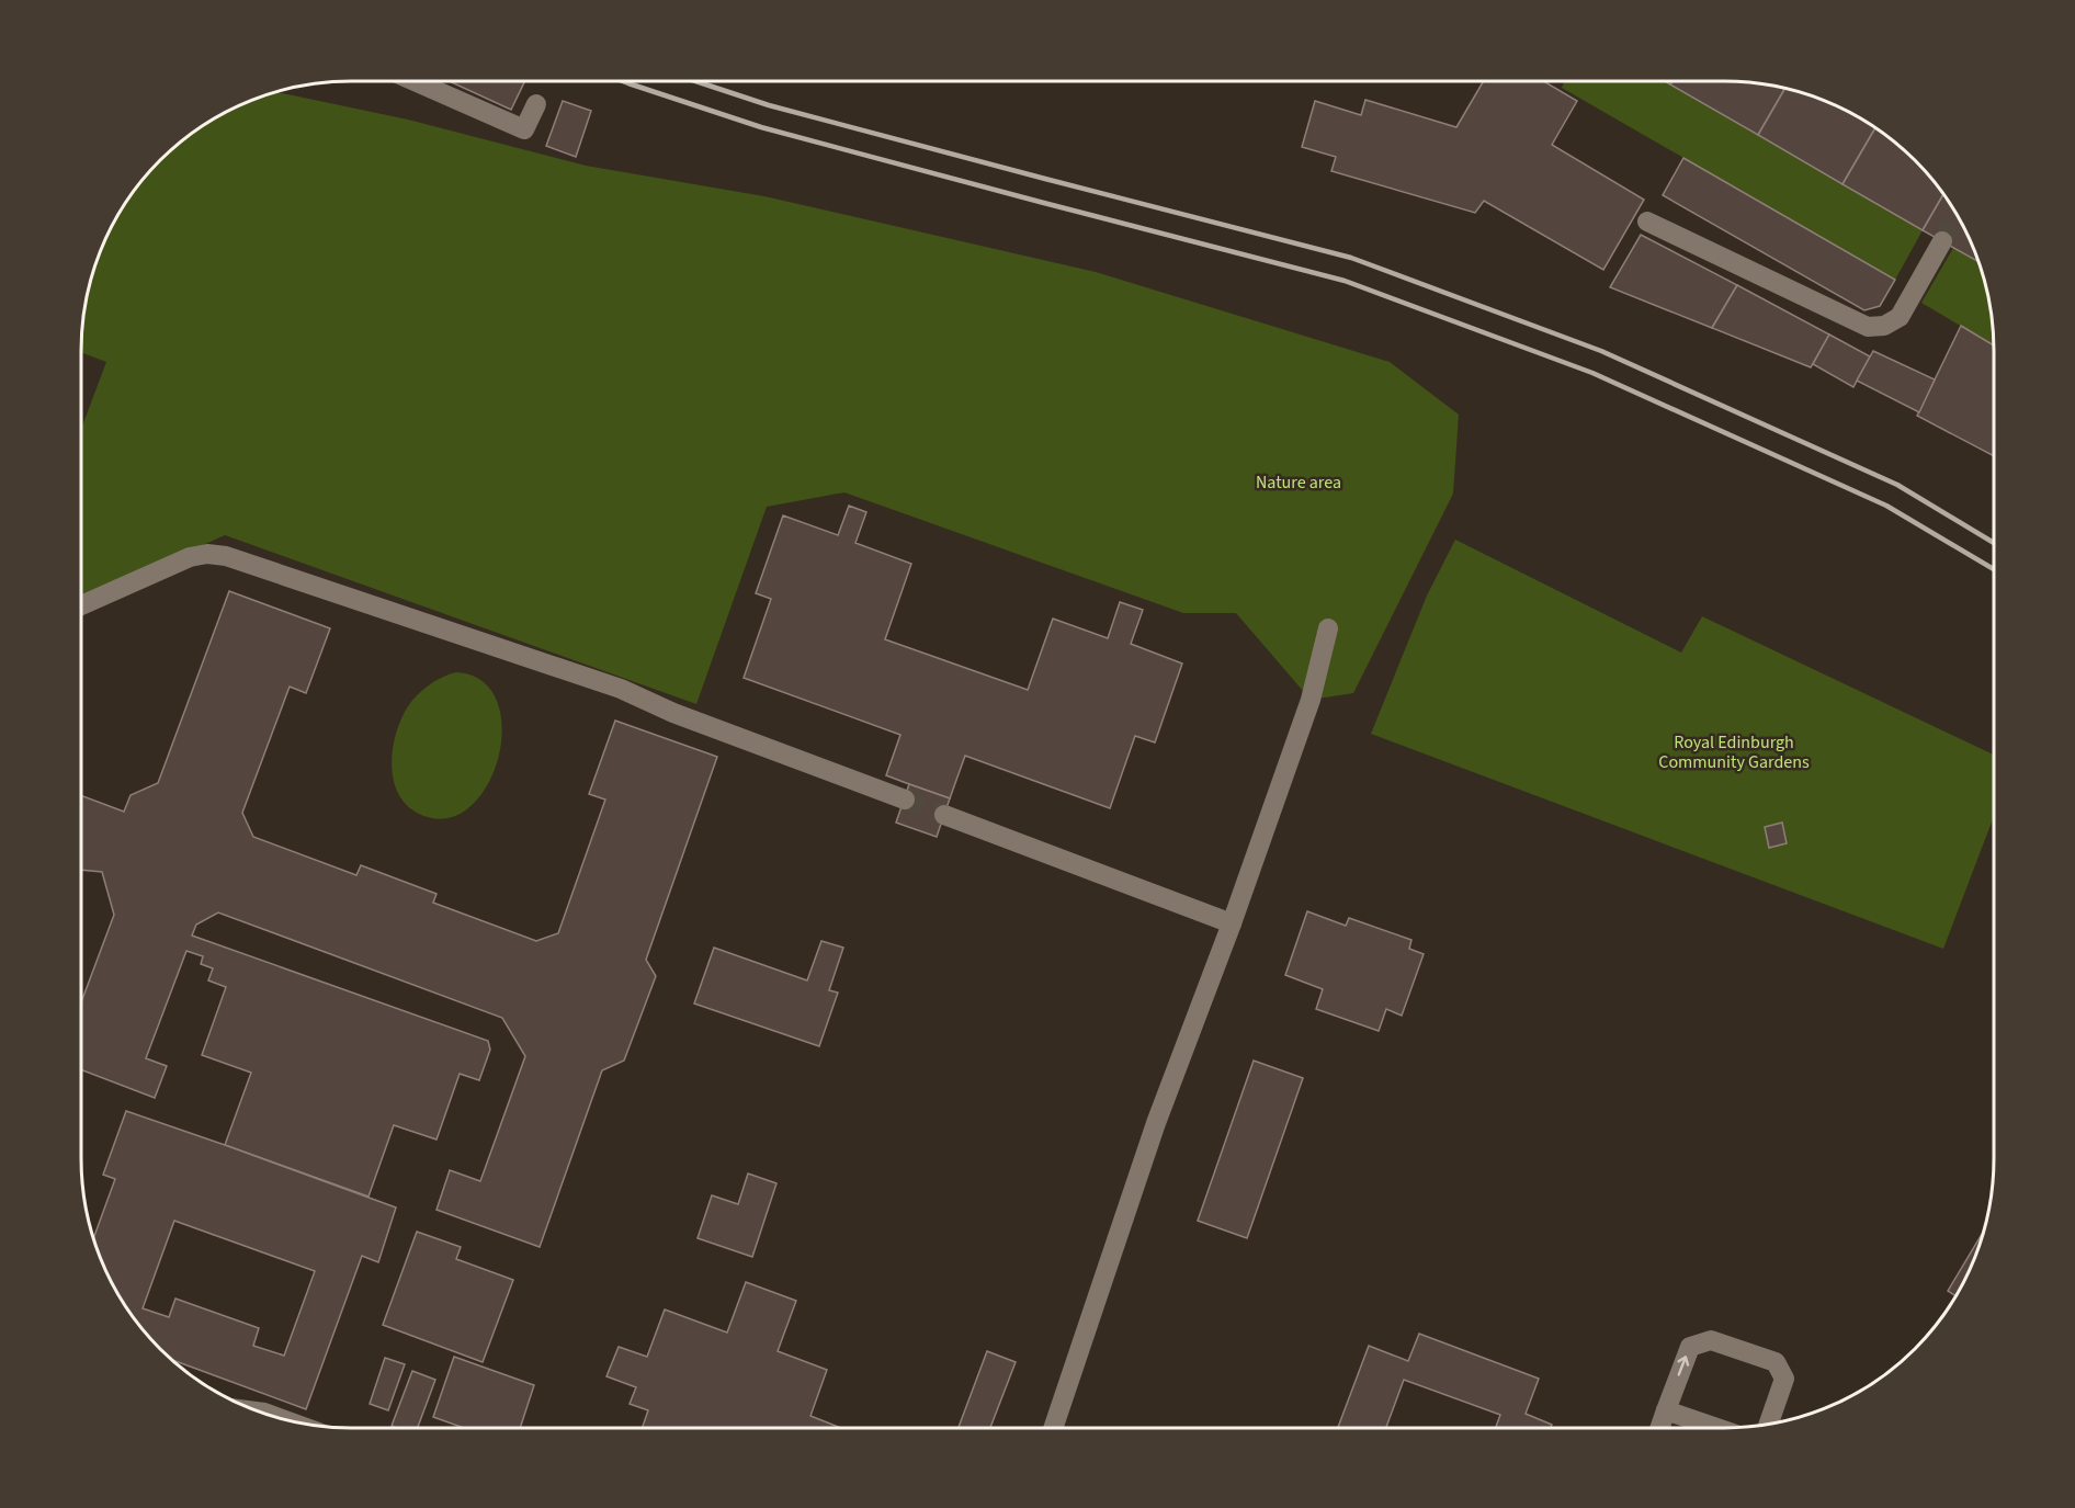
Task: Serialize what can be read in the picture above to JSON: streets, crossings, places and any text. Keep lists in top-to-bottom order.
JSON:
{
  "parks": ["Nature area", "Royal Edinburgh Community Gardens"]
}
